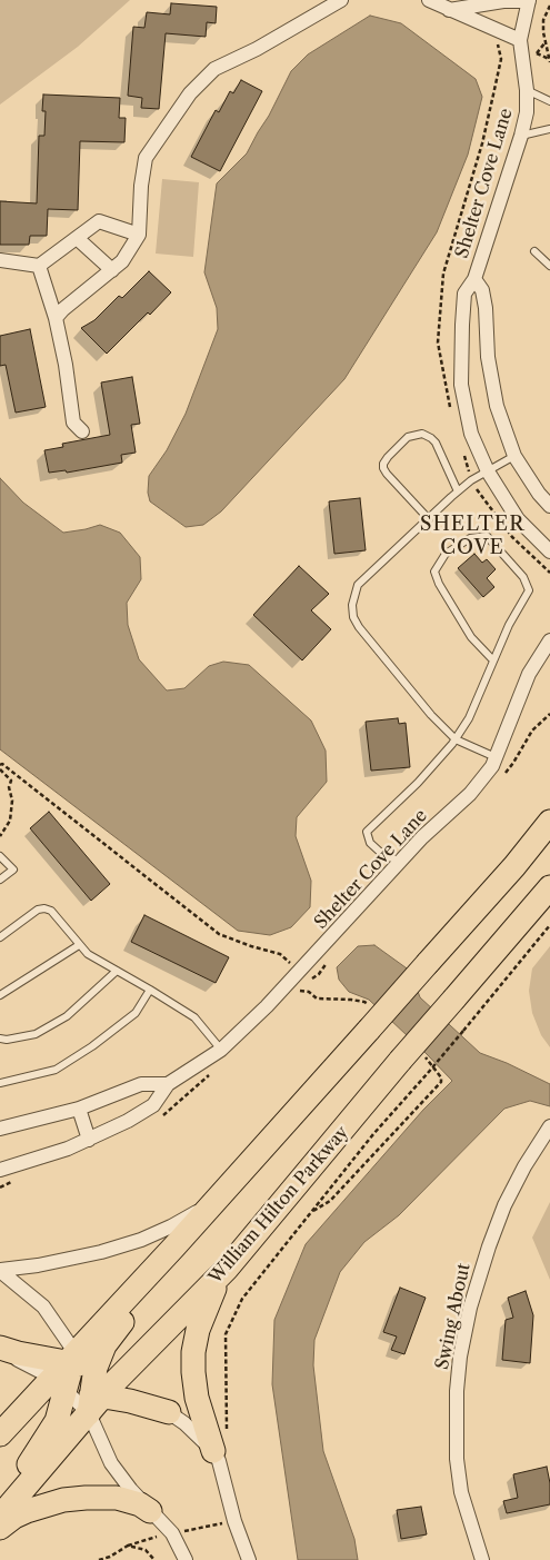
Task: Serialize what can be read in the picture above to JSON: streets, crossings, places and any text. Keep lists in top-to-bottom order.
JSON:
{
  "streets": {
    "highway": ["William Hilton Parkway"],
    "street": ["Shelter Cove Lane", "Swing About"]
  },
  "districts": ["SHELTER COVE"]
}
